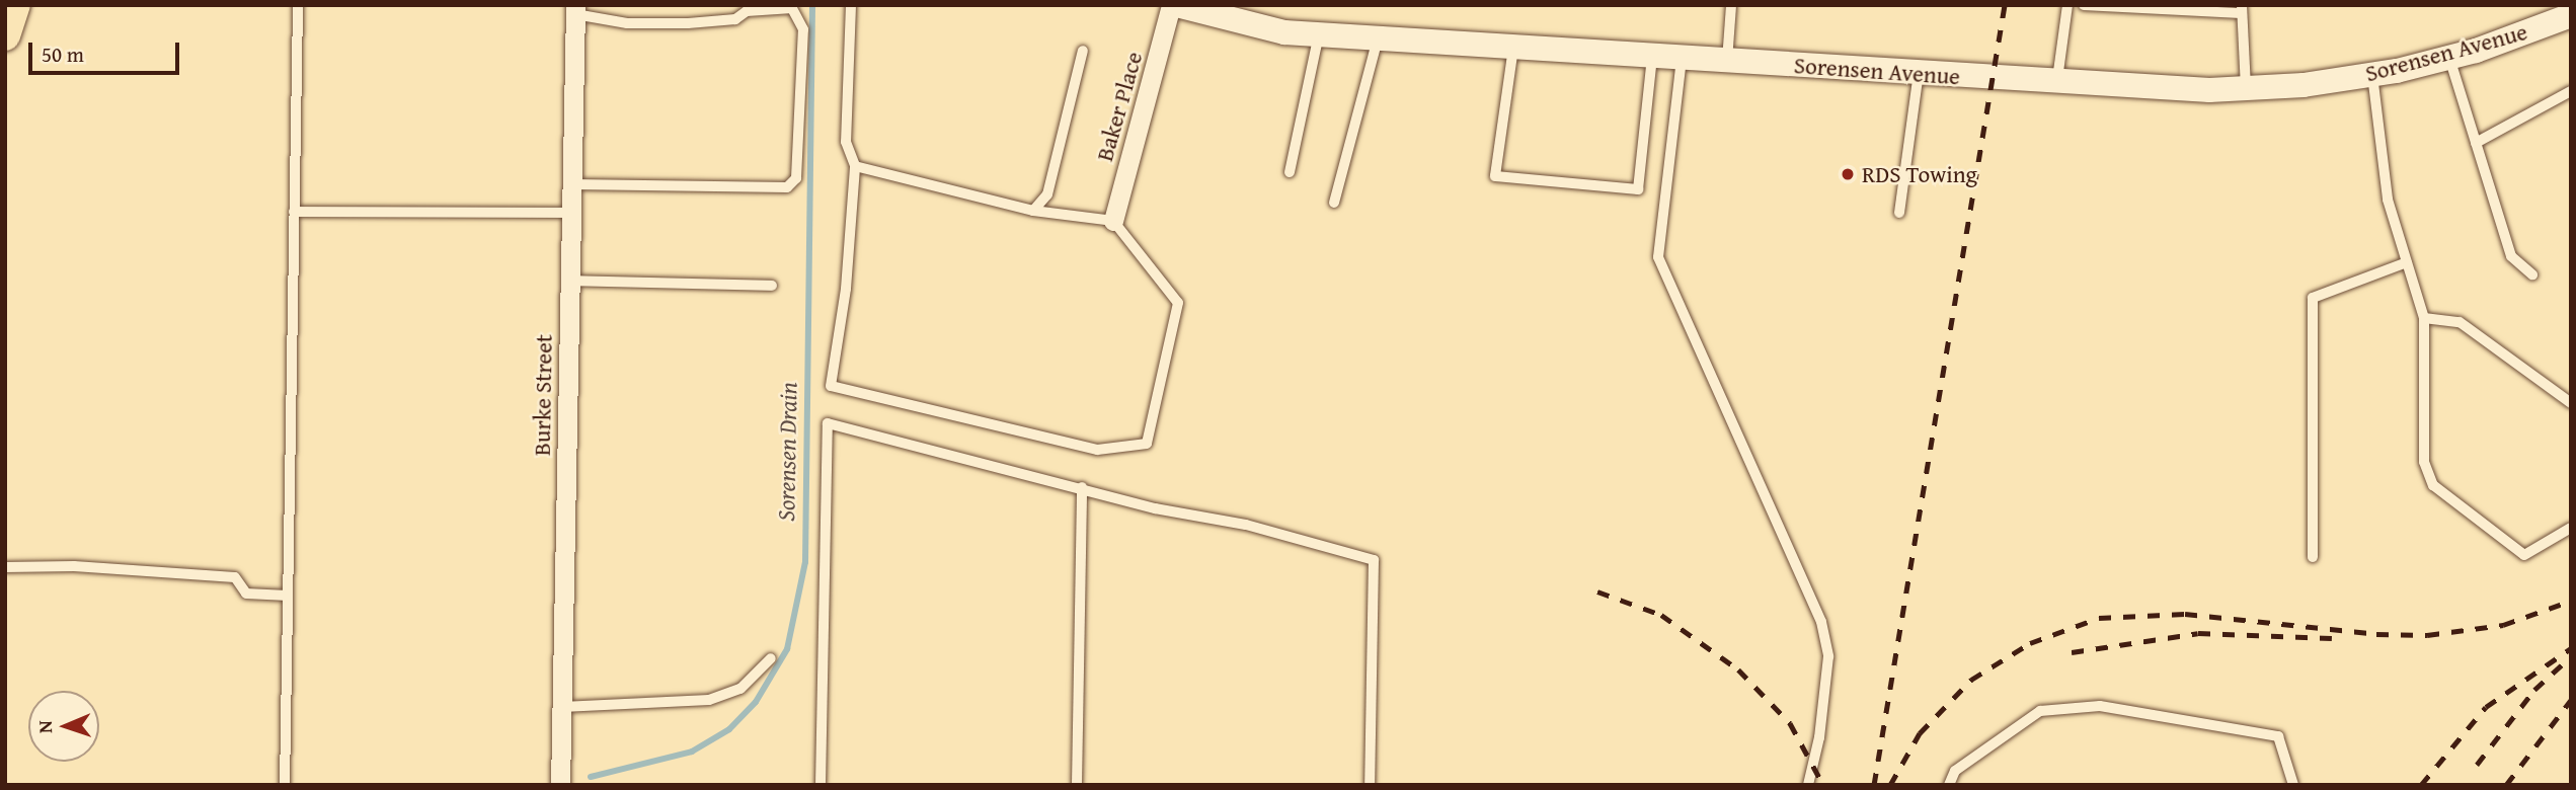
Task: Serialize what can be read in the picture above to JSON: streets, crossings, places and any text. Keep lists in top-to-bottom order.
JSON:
{
  "streets": {
    "street": ["Sorensen Avenue", "Baker Place", "Burke Street"]
  },
  "water": ["Sorensen Drain"],
  "places": ["RDS Towing"],
  "scale_bar": "50 m",
  "north": "left"
}
